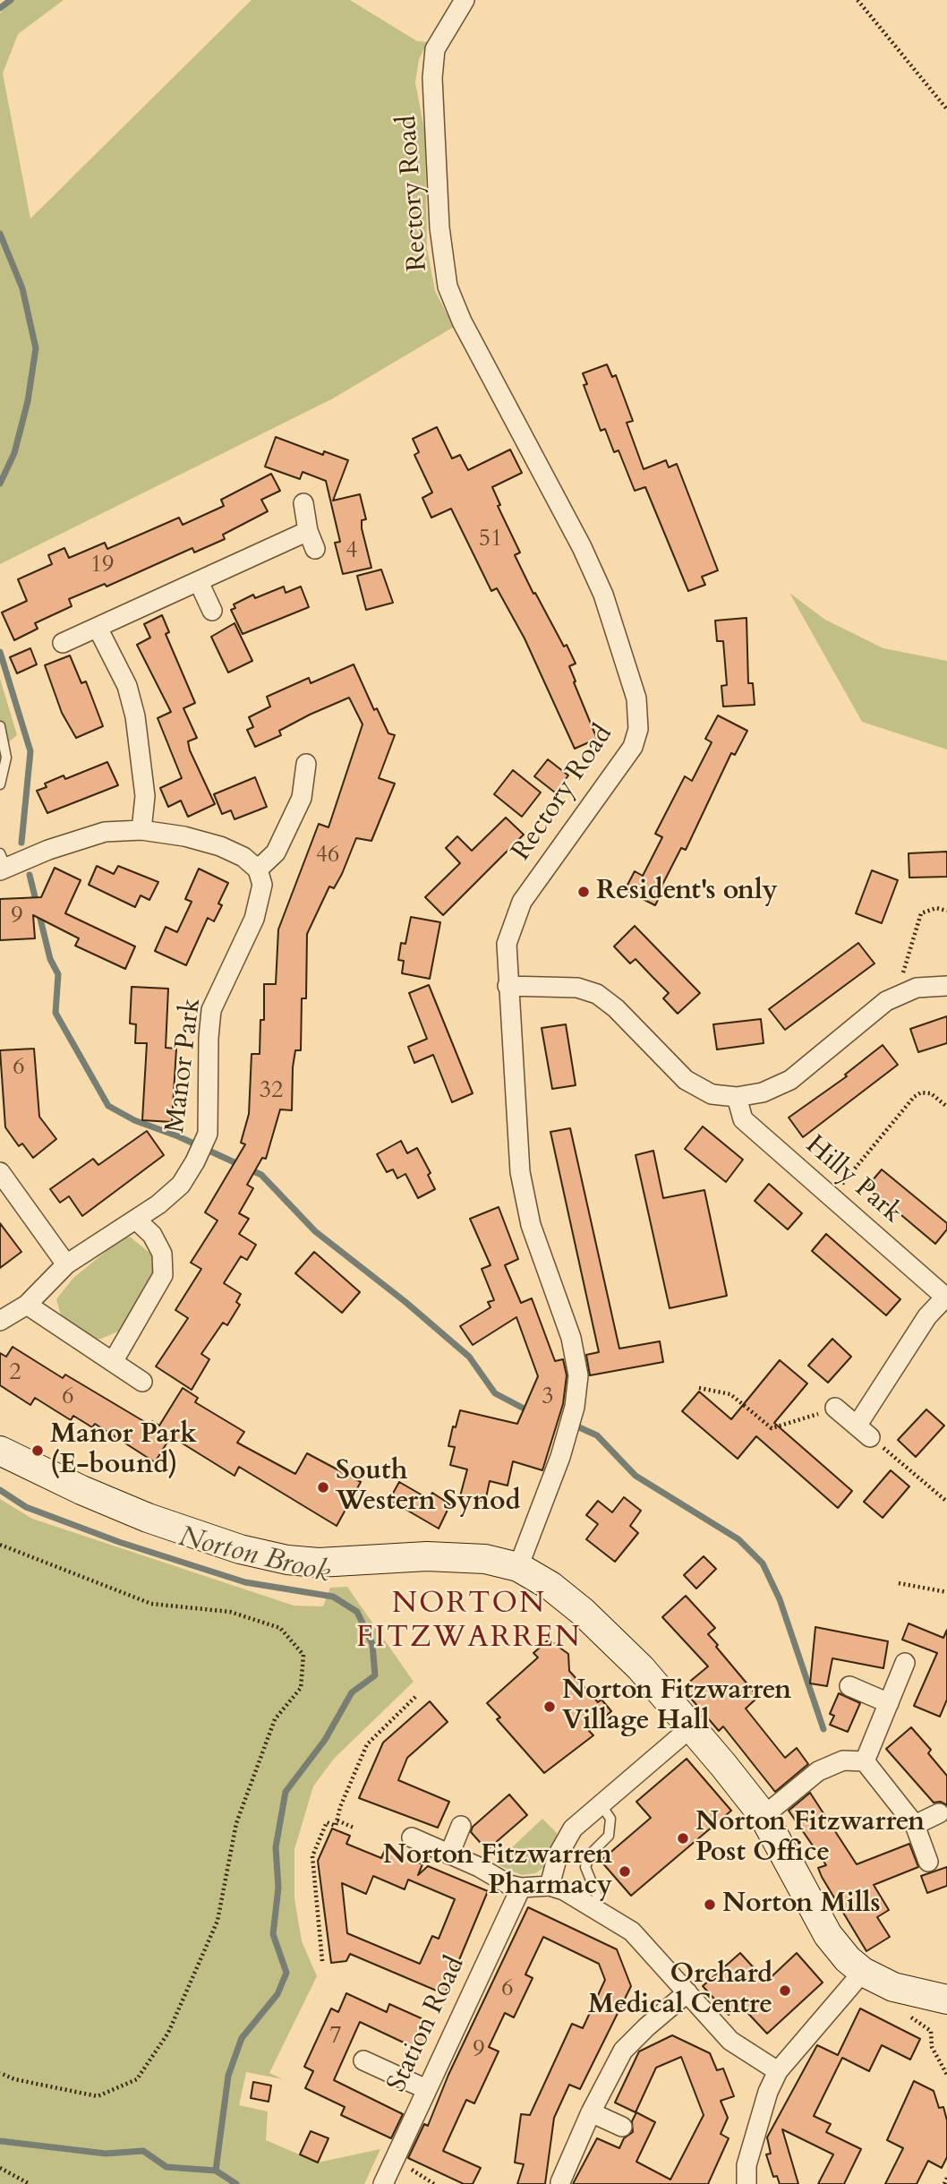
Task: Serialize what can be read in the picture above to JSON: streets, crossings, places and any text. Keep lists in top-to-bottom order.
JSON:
{
  "streets": {
    "street": [
      "Rectory Road",
      "Manor Park",
      "Hilly Park",
      "Station Road"
    ]
  },
  "districts": ["NORTON FITZWARREN"],
  "water": ["Norton Brook"],
  "places": [
    "Resident's only",
    "Manor Park (E-bound)",
    "South Western Synod",
    "Norton Fitzwarren Village Hall",
    "Norton Fitzwarren Post Office",
    "Norton Fitzwarren Pharmacy",
    "Norton Mills",
    "Orchard Medical Centre"
  ],
  "house_numbers": [
    "51",
    "4",
    "19",
    "46",
    "9",
    "6",
    "32",
    "2",
    "6",
    "3",
    "6",
    "7",
    "9"
  ]
}
